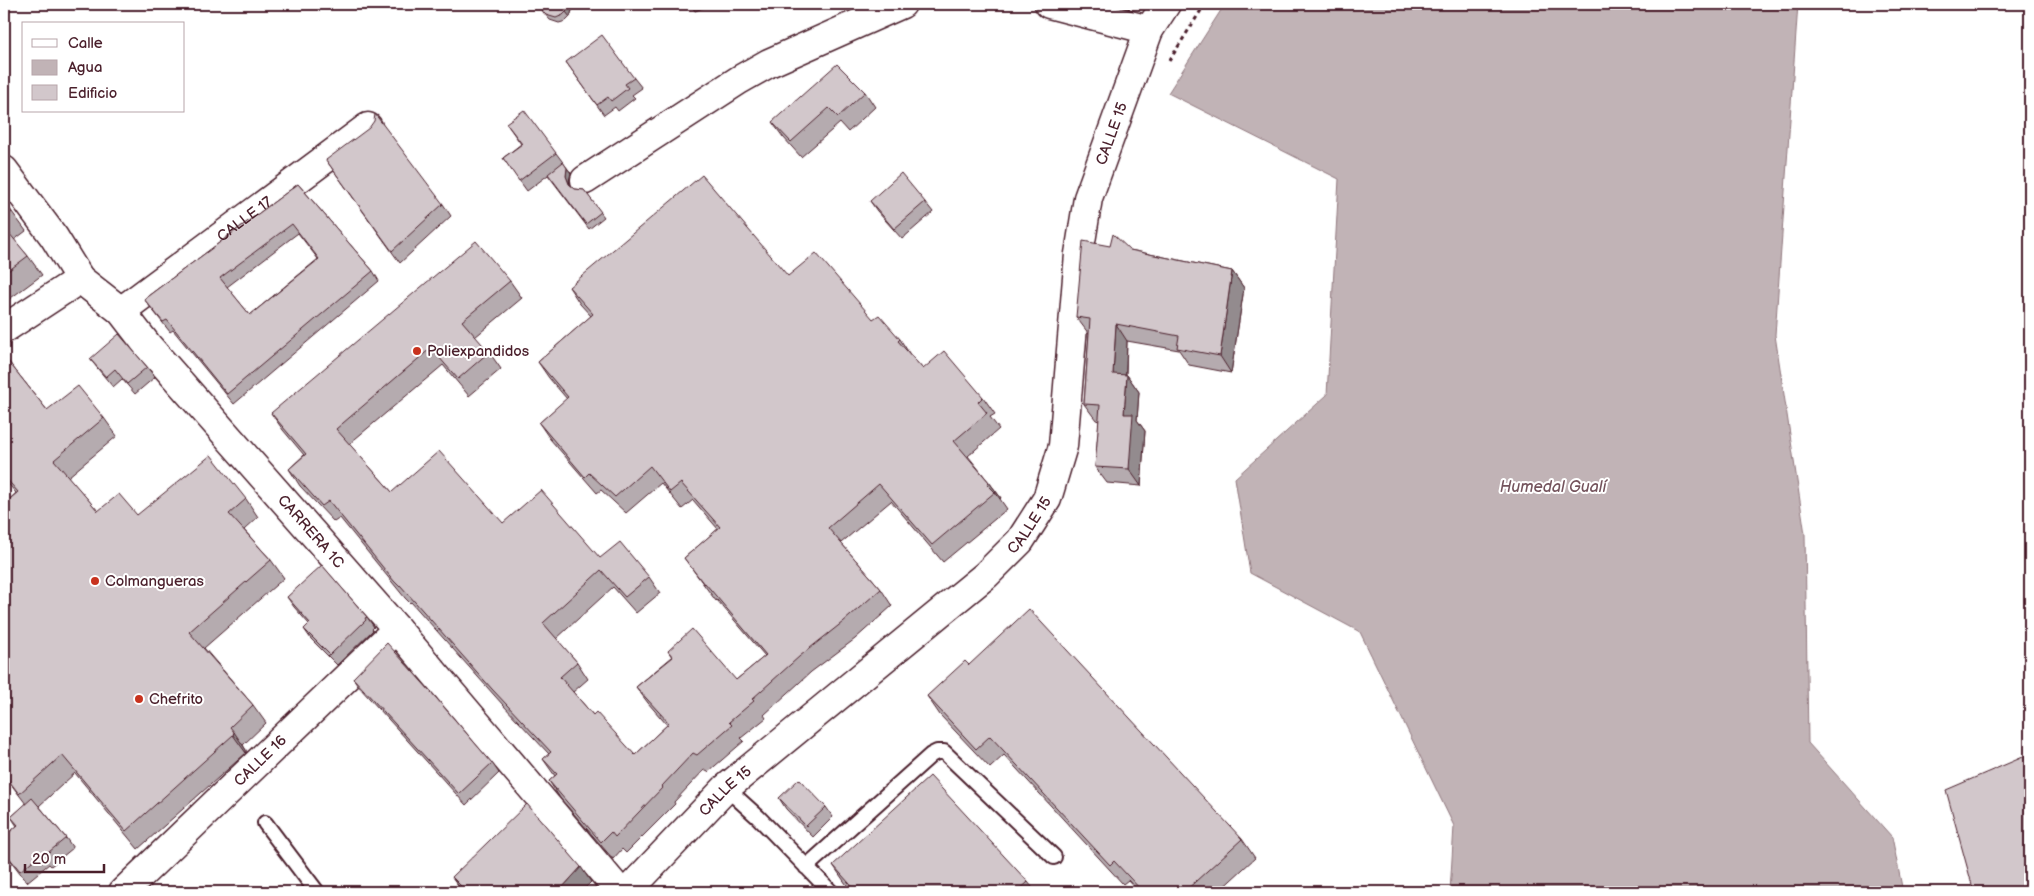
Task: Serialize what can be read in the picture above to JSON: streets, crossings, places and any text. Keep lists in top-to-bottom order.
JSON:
{
  "streets": {
    "street": [
      "CALLE 15",
      "CALLE 17",
      "CARRERA 1C",
      "CALLE 16"
    ]
  },
  "crossings": [
    ["CALLE 17", "CARRERA 1C"],
    ["CARRERA 1C", "CALLE 16"]
  ],
  "water": ["Humedal Gualí"],
  "places": ["Poliexpandidos", "Colmangueras", "Chefrito"],
  "legend": ["Calle", "Agua", "Edificio"],
  "scale_bar": "20 m"
}
